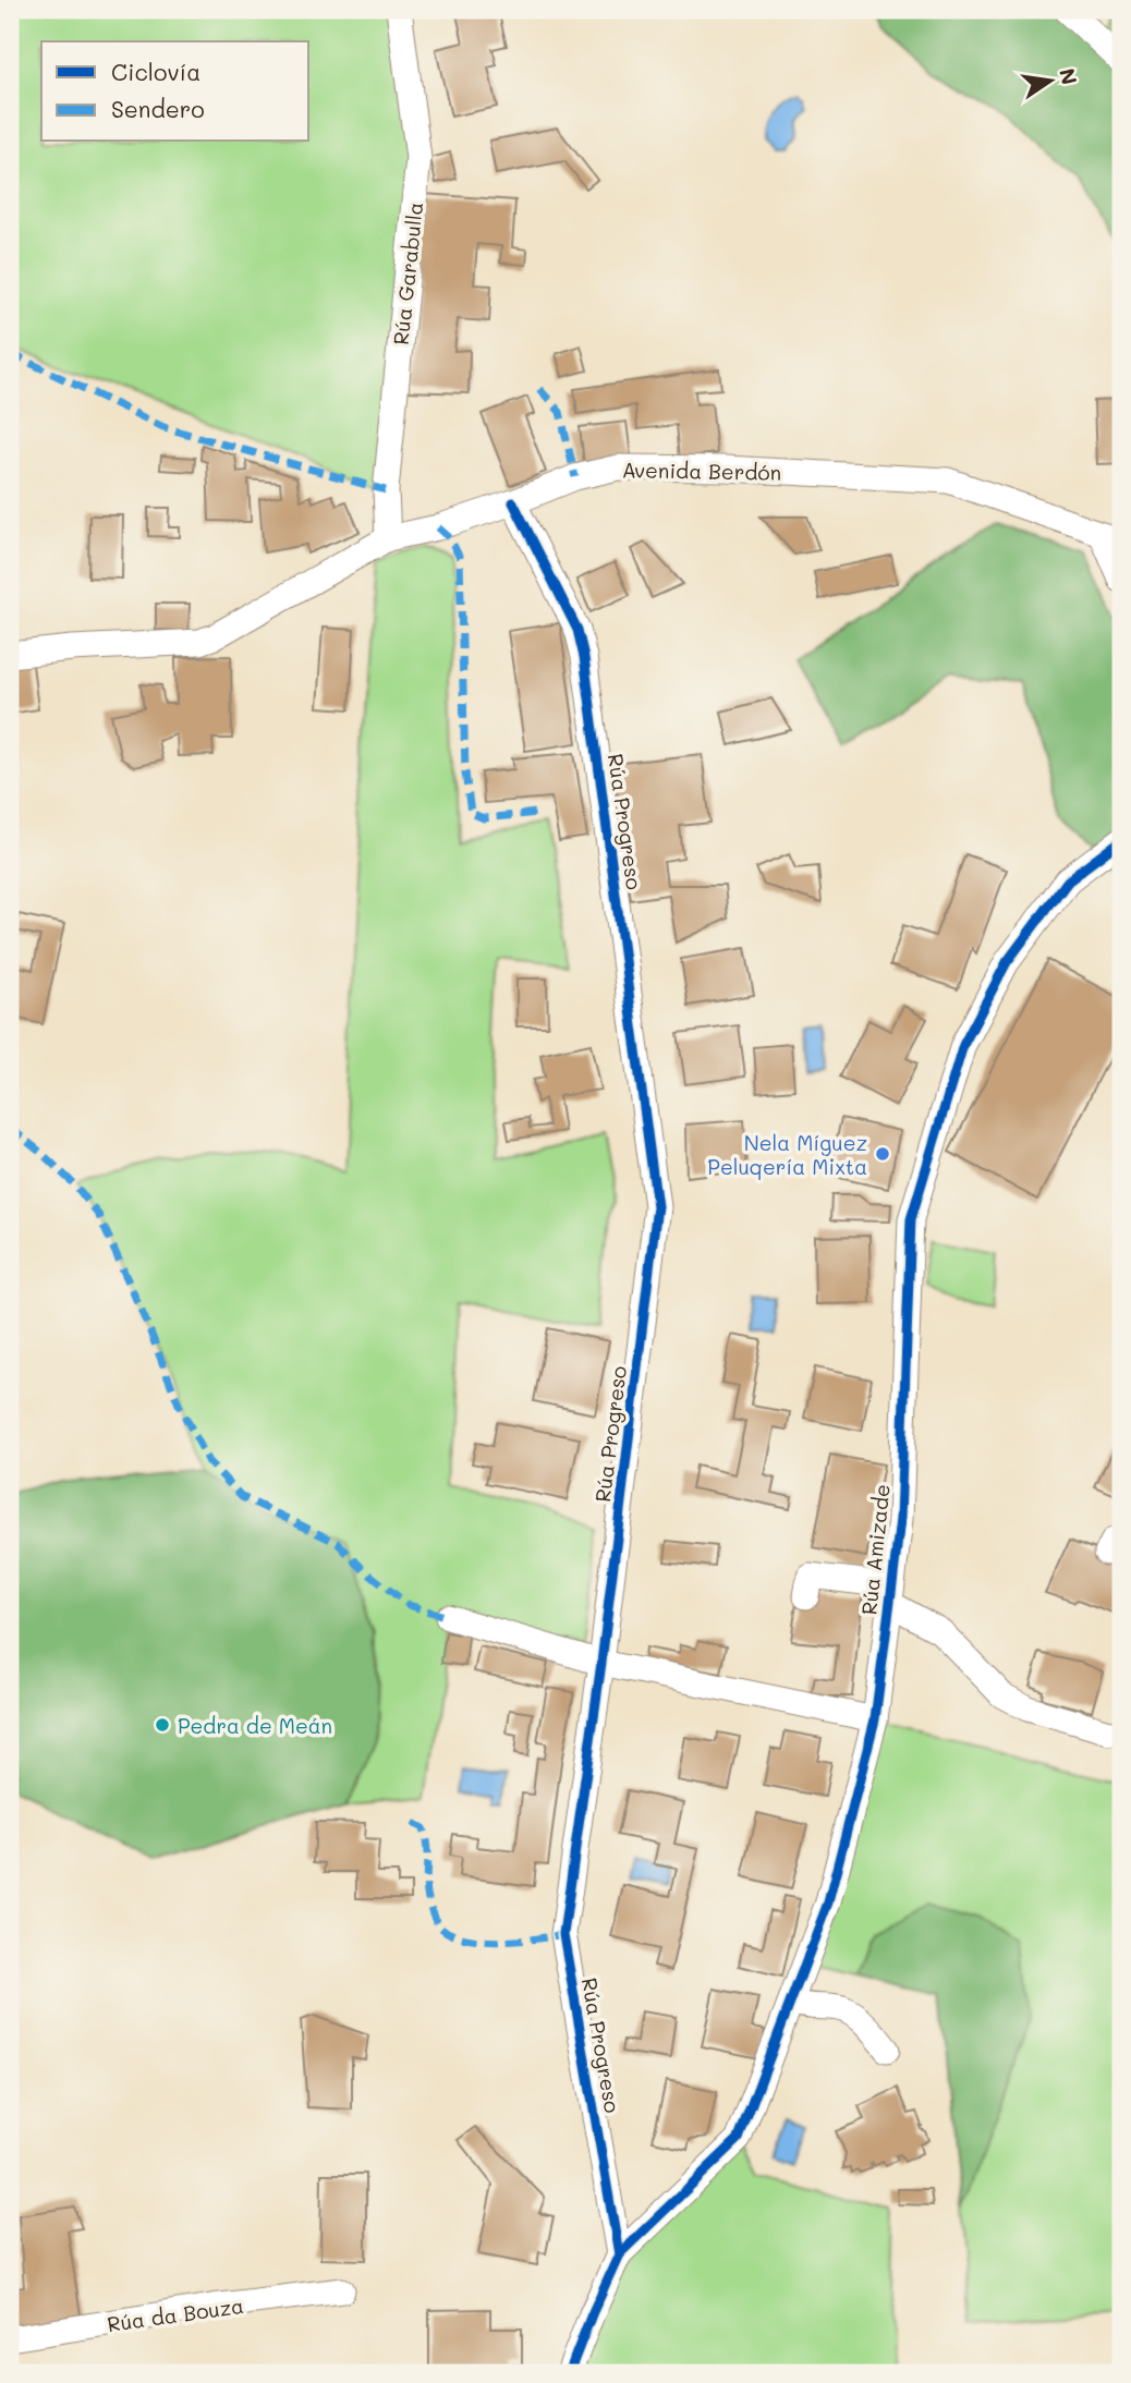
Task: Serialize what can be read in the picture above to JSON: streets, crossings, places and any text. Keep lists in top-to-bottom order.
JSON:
{
  "streets": {
    "street": [
      "Rúa Garabulla",
      "Avenida Berdón",
      "Rúa Progreso",
      "Rúa Amizade",
      "Rúa da Bouza"
    ]
  },
  "crossings": [
    ["Rúa Garabulla", "Avenida Berdón"],
    ["Avenida Berdón", "Rúa Progreso"],
    ["Rúa Progreso", "Rúa Amizade"]
  ],
  "places": ["Nela Míguez Peluqería Mixta", "Pedra de Meán"],
  "legend": ["Ciclovía", "Sendero"],
  "north": "right"
}
